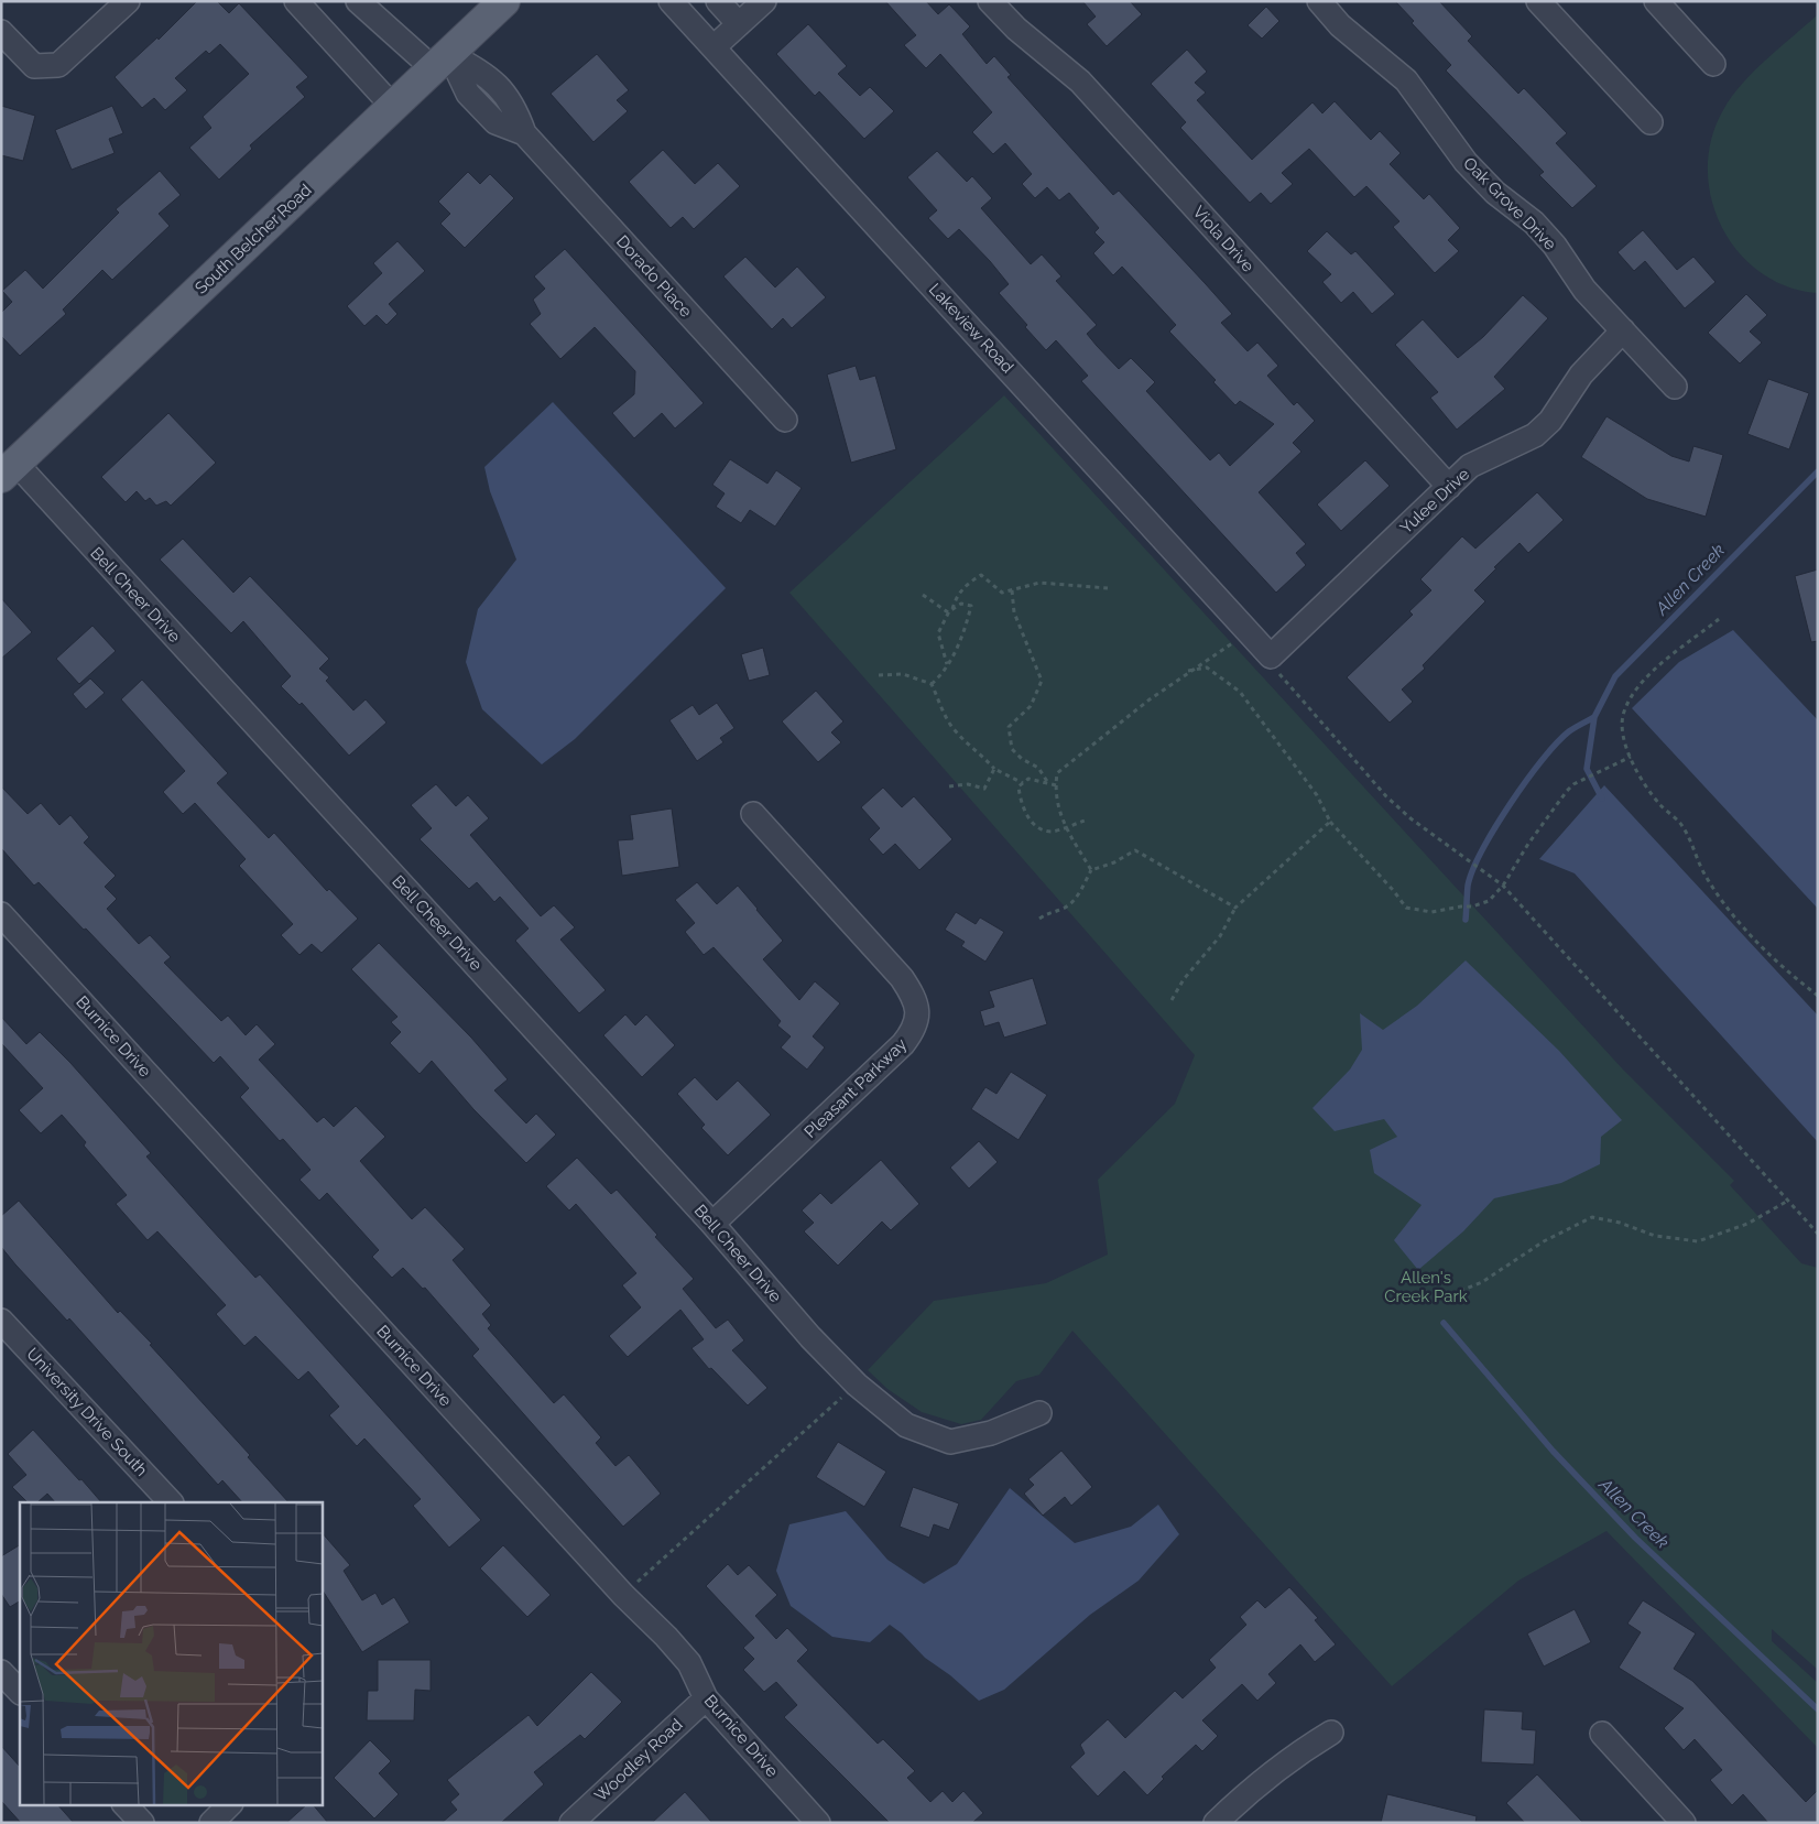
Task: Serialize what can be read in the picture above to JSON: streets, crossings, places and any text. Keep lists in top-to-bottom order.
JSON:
{
  "streets": {
    "main road": ["South Belcher Road"],
    "street": [
      "Oak Grove Drive",
      "Viola Drive",
      "Dorado Place",
      "Lakeview Road",
      "Yulee Drive",
      "Bell Cheer Drive",
      "Burnice Drive",
      "Pleasant Parkway",
      "University Drive South",
      "Woodley Road"
    ]
  },
  "crossings": [
    ["Oak Grove Drive", "Yulee Drive"],
    ["South Belcher Road", "Dorado Place"],
    ["South Belcher Road", "Bell Cheer Drive"],
    ["Viola Drive", "Yulee Drive"],
    ["Lakeview Road", "Yulee Drive"],
    ["Bell Cheer Drive", "Pleasant Parkway"],
    ["Burnice Drive", "Woodley Road"]
  ],
  "water": ["Allen Creek"],
  "parks": ["Allen's Creek Park"]
}
